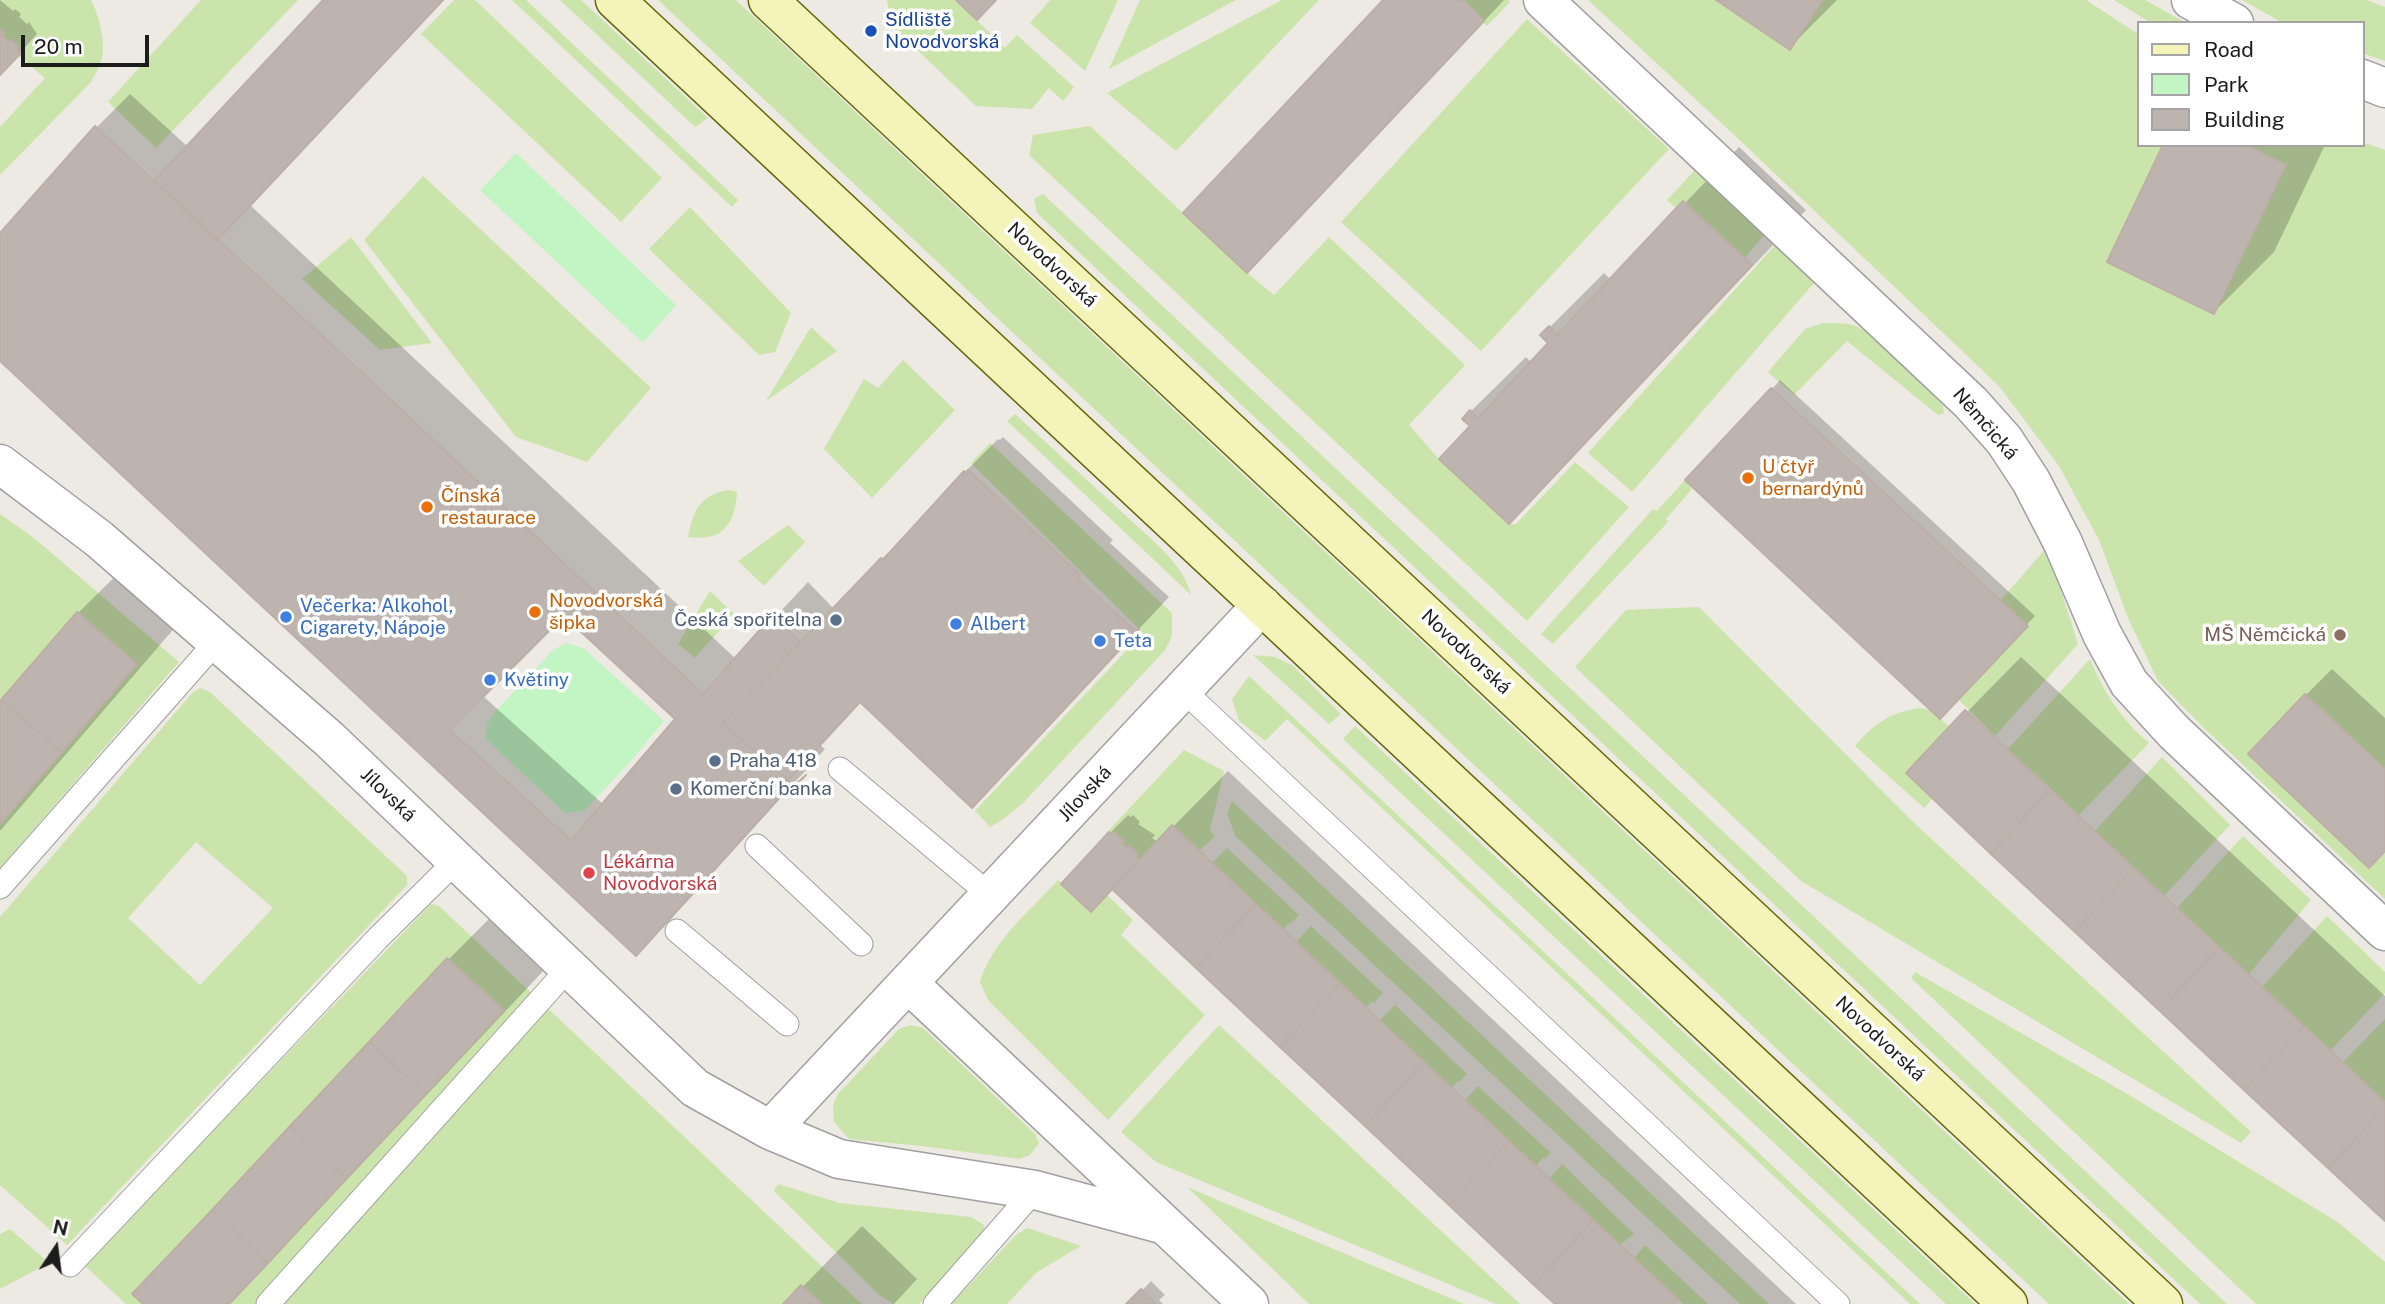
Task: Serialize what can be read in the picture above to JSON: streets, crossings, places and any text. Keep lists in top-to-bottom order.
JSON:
{
  "streets": {
    "main road": ["Novodvorská"],
    "street": ["Němčická", "Jílovská"]
  },
  "places": [
    "Sídliště Novodvorská",
    "U čtyř bernardýnů",
    "Čínská restaurace",
    "Novodvorská šipka",
    "Večerka: Alkohol, Cigarety, Nápoje",
    "Česká spořitelna",
    "Albert",
    "MŠ Němčická",
    "Teta",
    "Květiny",
    "Praha 418",
    "Komerční banka",
    "Lékárna Novodvorská"
  ],
  "legend": ["Road", "Park", "Building"],
  "scale_bar": "20 m",
  "north": "top"
}
